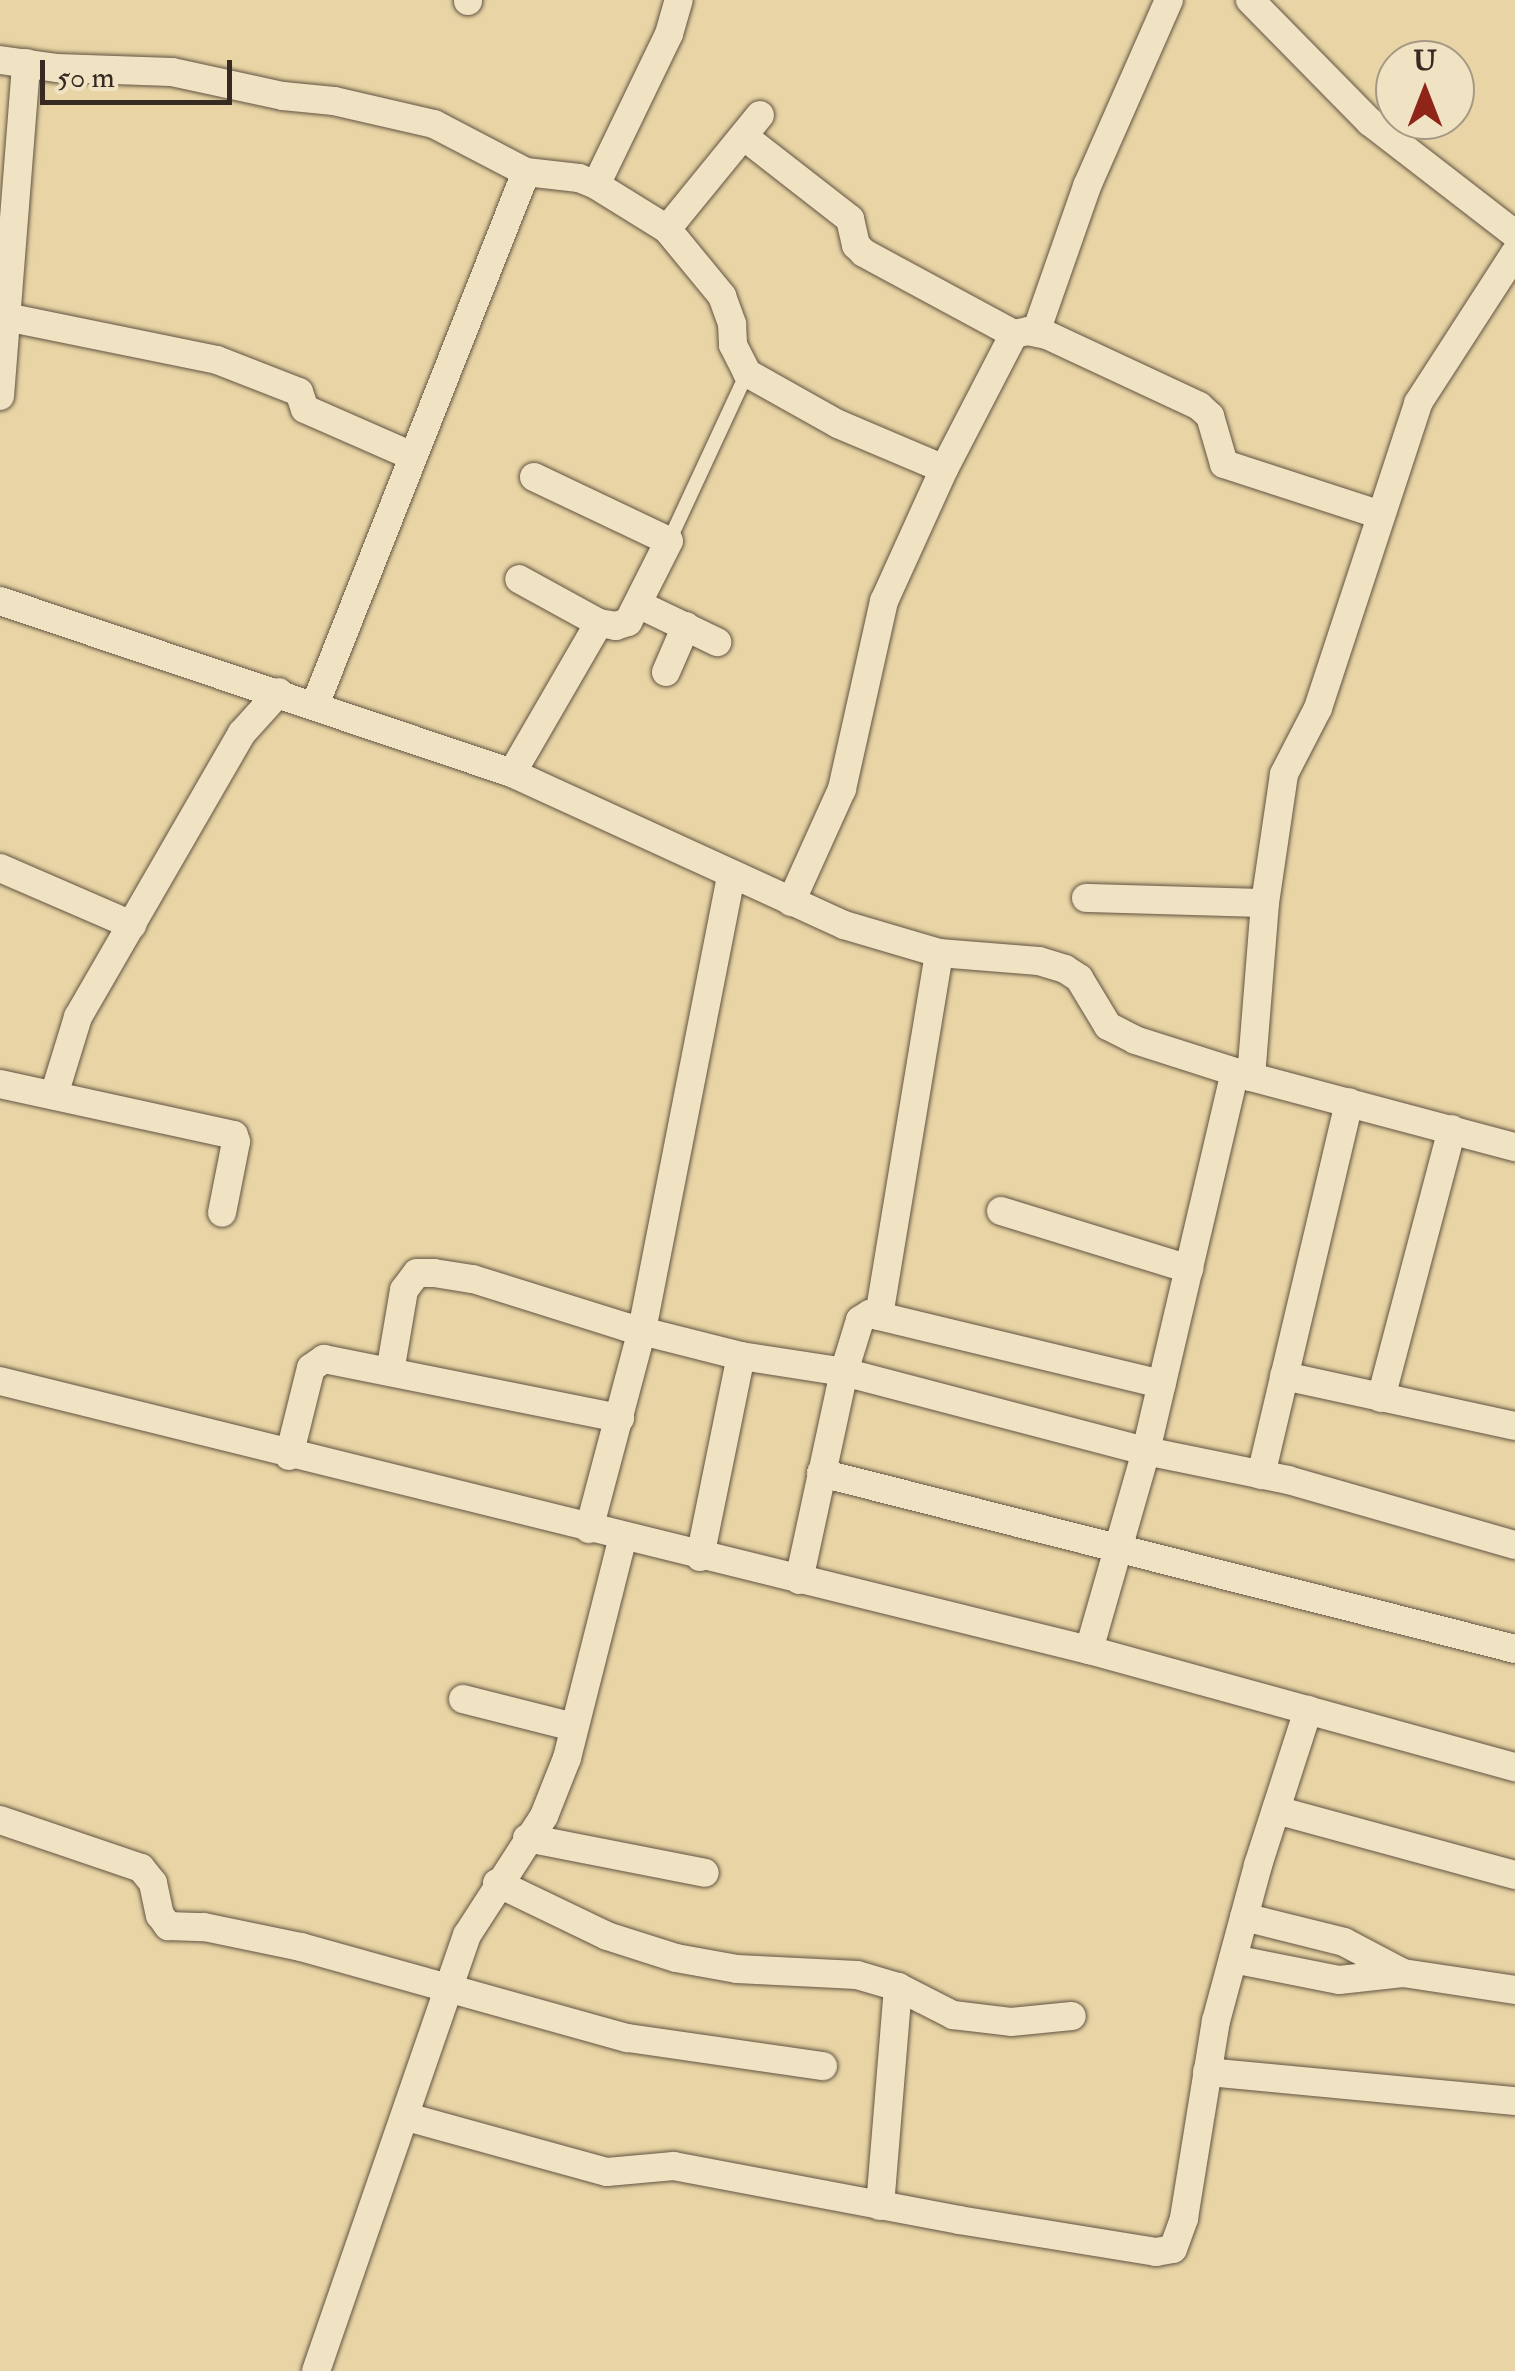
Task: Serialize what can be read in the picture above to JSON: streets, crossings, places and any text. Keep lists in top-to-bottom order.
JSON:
{
  "scale_bar": "50 m",
  "north": "top"
}
